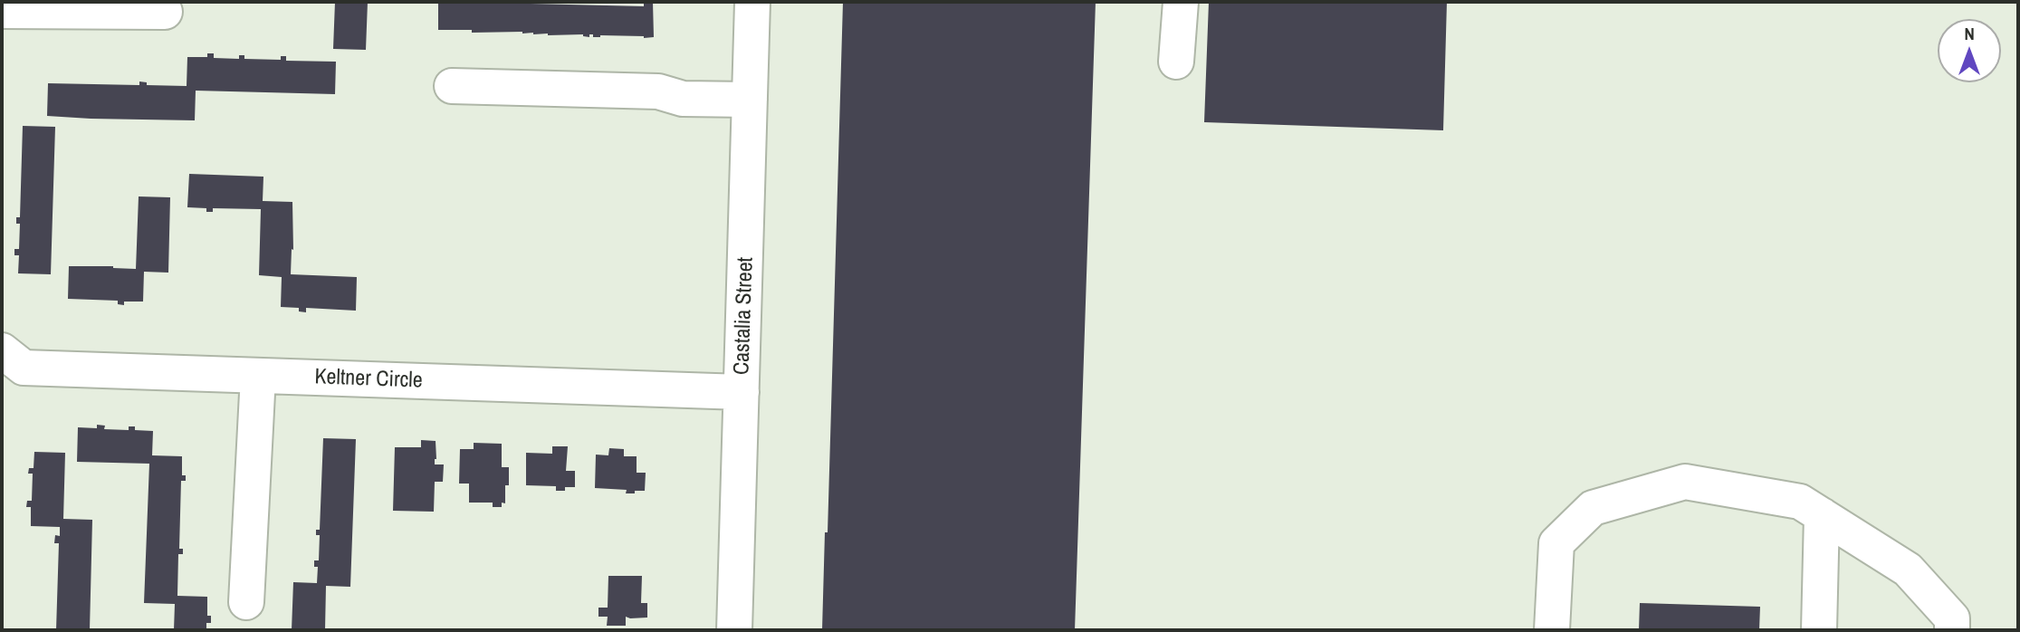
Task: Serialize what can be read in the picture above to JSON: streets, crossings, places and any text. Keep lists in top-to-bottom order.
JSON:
{
  "streets": {
    "street": ["Castalia Street", "Keltner Circle"]
  },
  "crossings": [
    ["Castalia Street", "Keltner Circle"]
  ],
  "north": "top"
}
